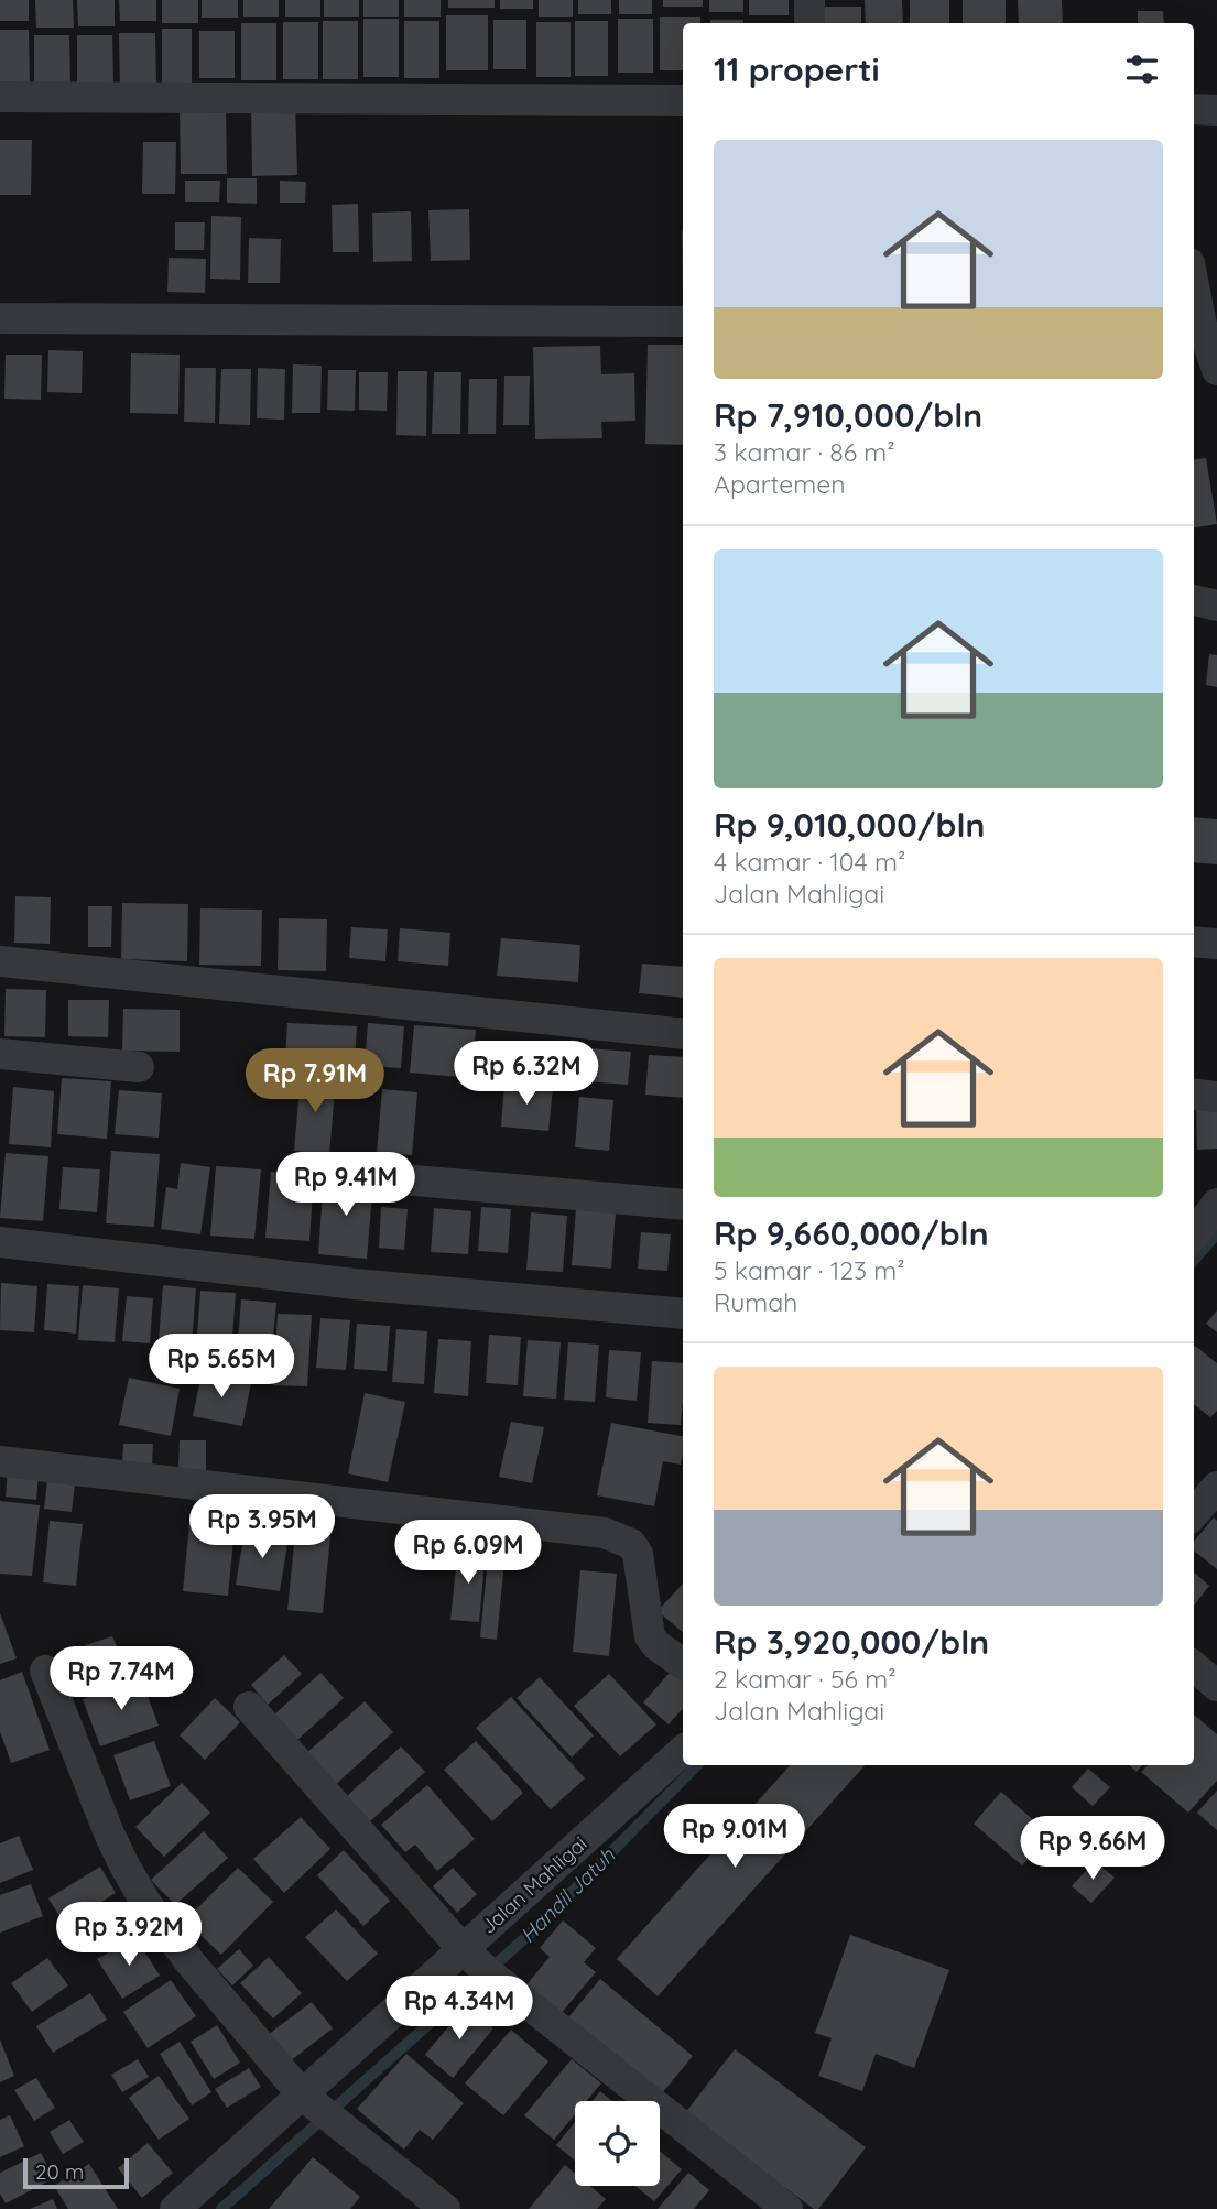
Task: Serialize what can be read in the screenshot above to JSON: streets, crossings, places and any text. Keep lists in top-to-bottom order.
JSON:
{
  "streets": {
    "street": ["Jalan Mahligai"]
  },
  "water": ["Handil Jatuh"],
  "scale_bar": "20 m",
  "page": {
    "heading": "11 properti",
    "list": [
      {
        "name": "Rp 7,910,000/bln",
        "note": "3 kamar · 86 m² · Apartemen"
      },
      {
        "name": "Rp 9,010,000/bln",
        "note": "4 kamar · 104 m² · Jalan Mahligai"
      },
      {
        "name": "Rp 9,660,000/bln",
        "note": "5 kamar · 123 m² · Rumah"
      },
      {
        "name": "Rp 3,920,000/bln",
        "note": "2 kamar · 56 m² · Jalan Mahligai"
      }
    ],
    "price": [
      "Rp 6.32M",
      "Rp 7.91M",
      "Rp 9.41M",
      "Rp 5.65M",
      "Rp 3.95M",
      "Rp 6.09M",
      "Rp 7.74M",
      "Rp 9.01M",
      "Rp 9.66M",
      "Rp 3.92M",
      "Rp 4.34M"
    ],
    "scale": "20 m"
  }
}
